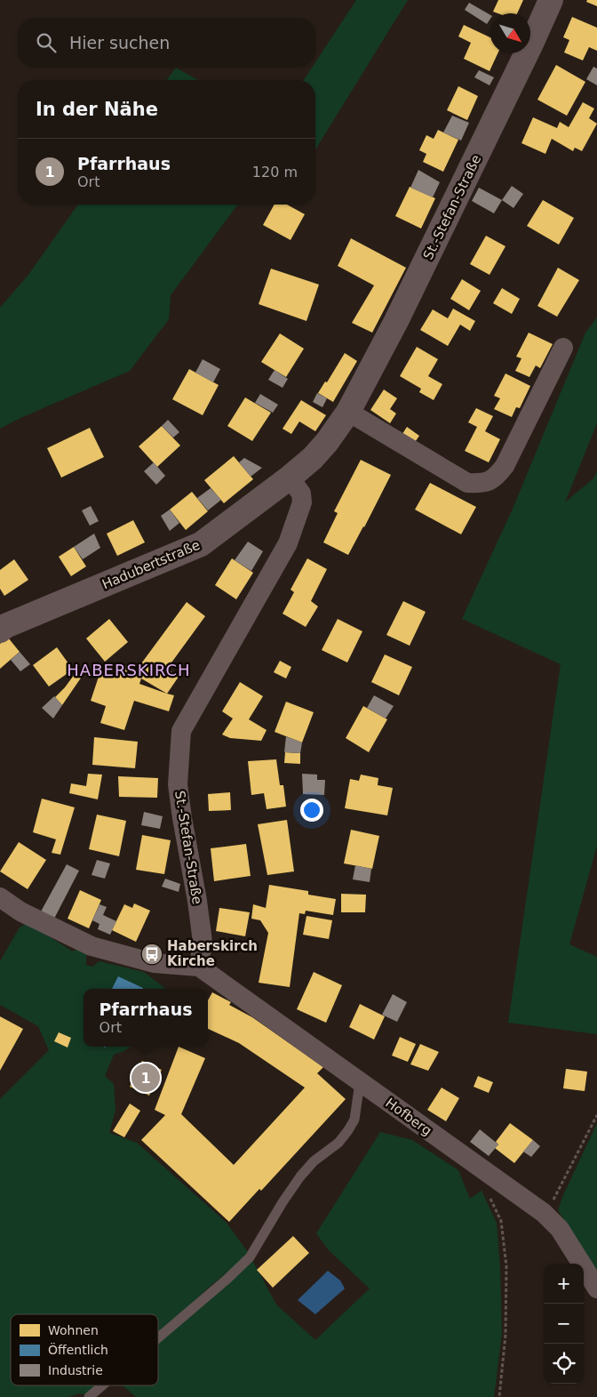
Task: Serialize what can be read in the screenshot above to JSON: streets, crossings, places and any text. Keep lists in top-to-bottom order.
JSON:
{
  "streets": {
    "street": ["St.-Stefan-Straße", "Hadubertstraße", "Hofberg"]
  },
  "crossings": [
    ["St.-Stefan-Straße", "Hadubertstraße"],
    ["St.-Stefan-Straße", "Hofberg"]
  ],
  "districts": ["HABERSKIRCH"],
  "places": {
    "bus stop": ["Haberskirch Kirche"]
  },
  "legend": ["Wohnen", "Öffentlich", "Industrie"],
  "north": "bottom right",
  "page": {
    "search": "Hier suchen",
    "heading": "In der Nähe",
    "list": [
      {
        "mark": "1",
        "name": "Pfarrhaus",
        "note": "Ort",
        "value": "120 m"
      }
    ],
    "popup": ["Pfarrhaus", "Ort"],
    "pins": "1",
    "map_buttons": ["+", "−"]
  }
}
